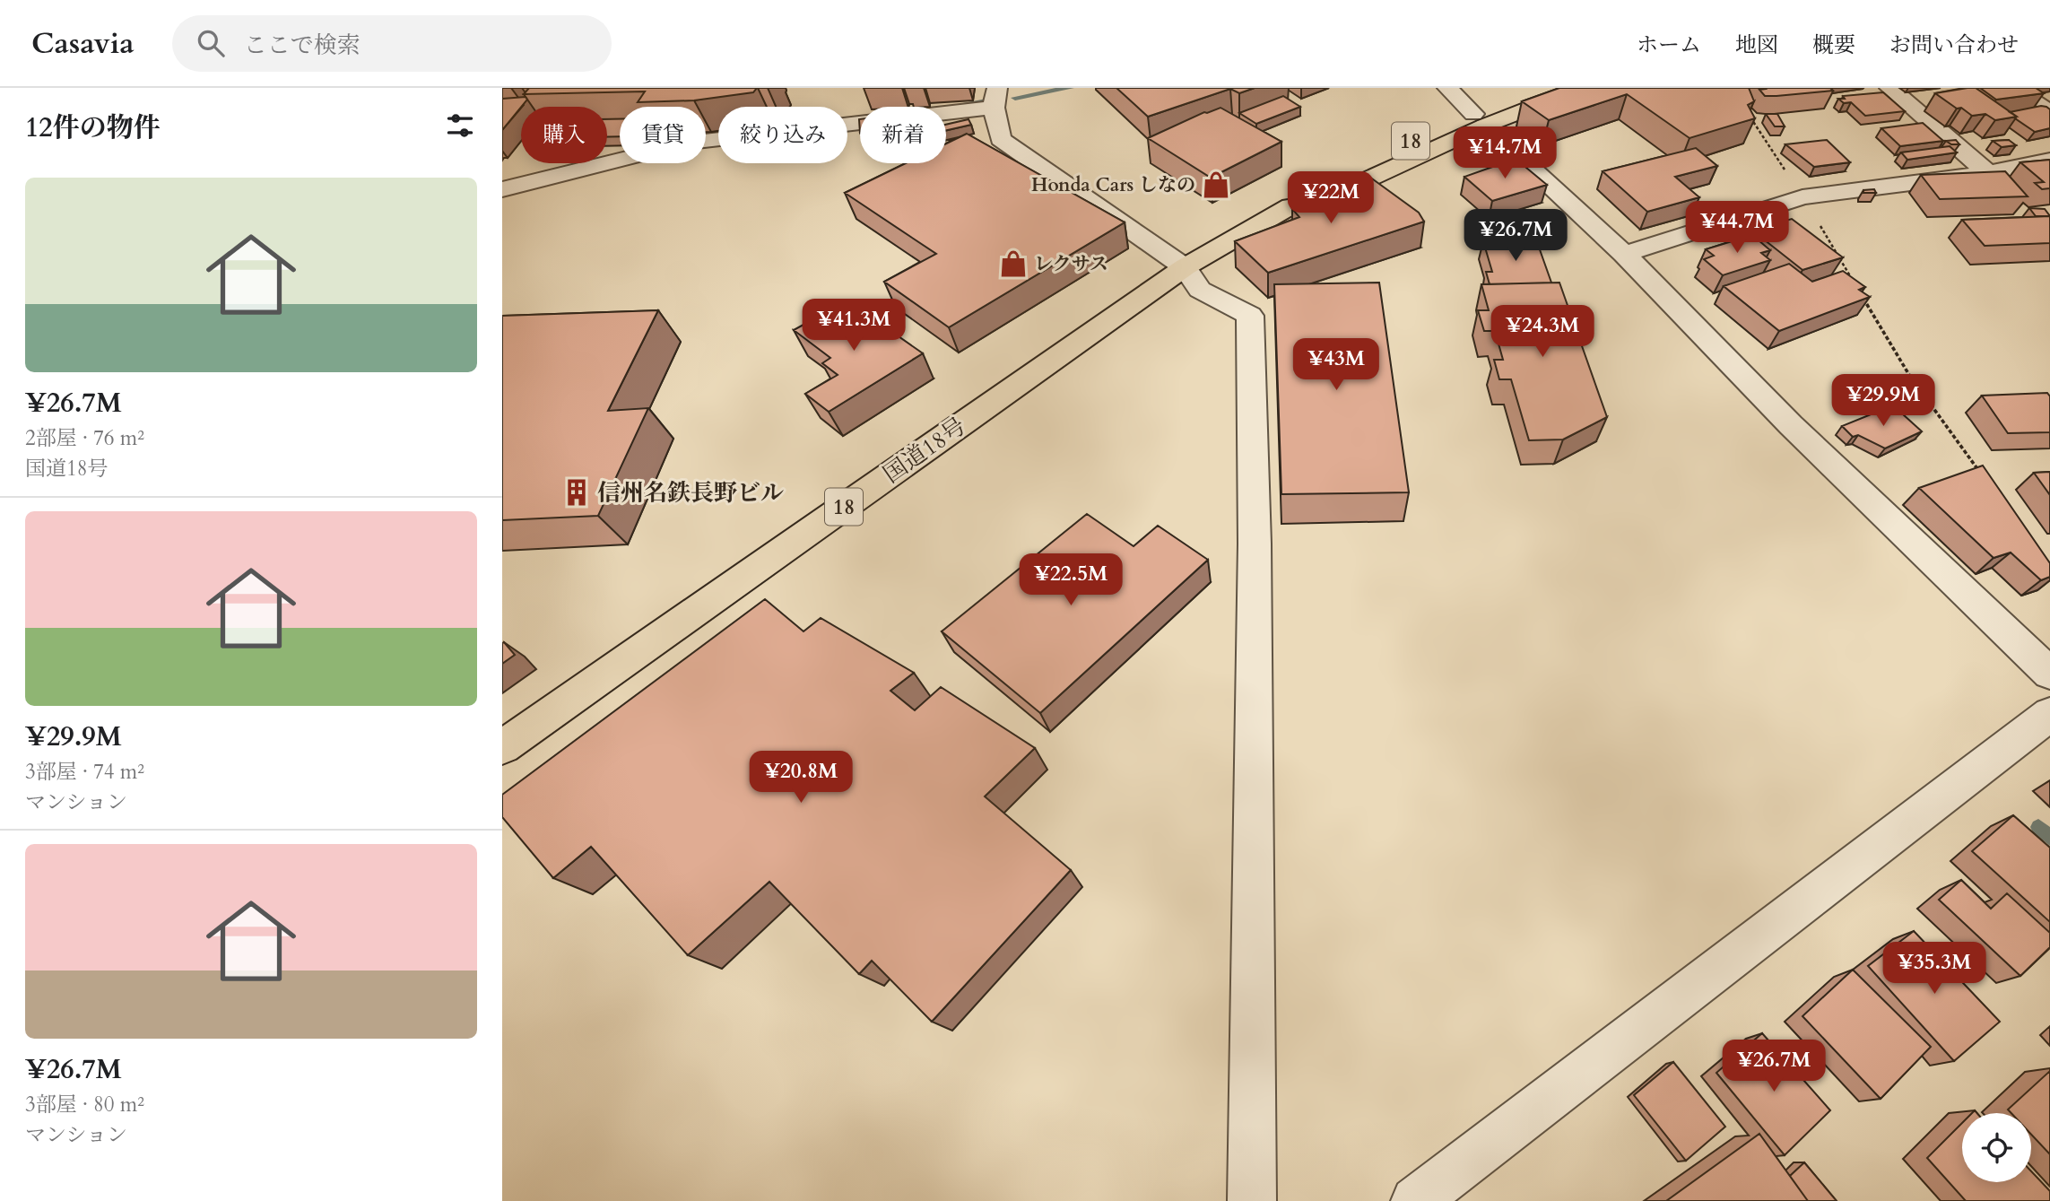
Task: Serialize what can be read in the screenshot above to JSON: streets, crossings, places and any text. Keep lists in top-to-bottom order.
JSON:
{
  "streets": {
    "highway": ["18", "国道18号"]
  },
  "places": {
    "shop": ["Honda Cars しなの", "レクサス"],
    "building": ["信州名鉄長野ビル"]
  },
  "page": {
    "header": "Casavia",
    "search": "ここで検索",
    "nav": [
      "ホーム",
      "地図",
      "概要",
      "お問い合わせ"
    ],
    "heading": "12件の物件",
    "chip": [
      "購入",
      "賃貸",
      "絞り込み",
      "新着"
    ],
    "price": [
      "¥14.7M",
      "¥22M",
      "¥44.7M",
      "¥26.7M",
      "¥41.3M",
      "¥24.3M",
      "¥43M",
      "¥29.9M",
      "¥22.5M",
      "¥20.8M",
      "¥35.3M",
      "¥26.7M"
    ],
    "list": [
      {
        "name": "¥26.7M",
        "note": "2部屋 · 76 m² · 国道18号"
      },
      {
        "name": "¥29.9M",
        "note": "3部屋 · 74 m² · マンション"
      },
      {
        "name": "¥26.7M",
        "note": "3部屋 · 80 m² · マンション"
      }
    ]
  }
}
